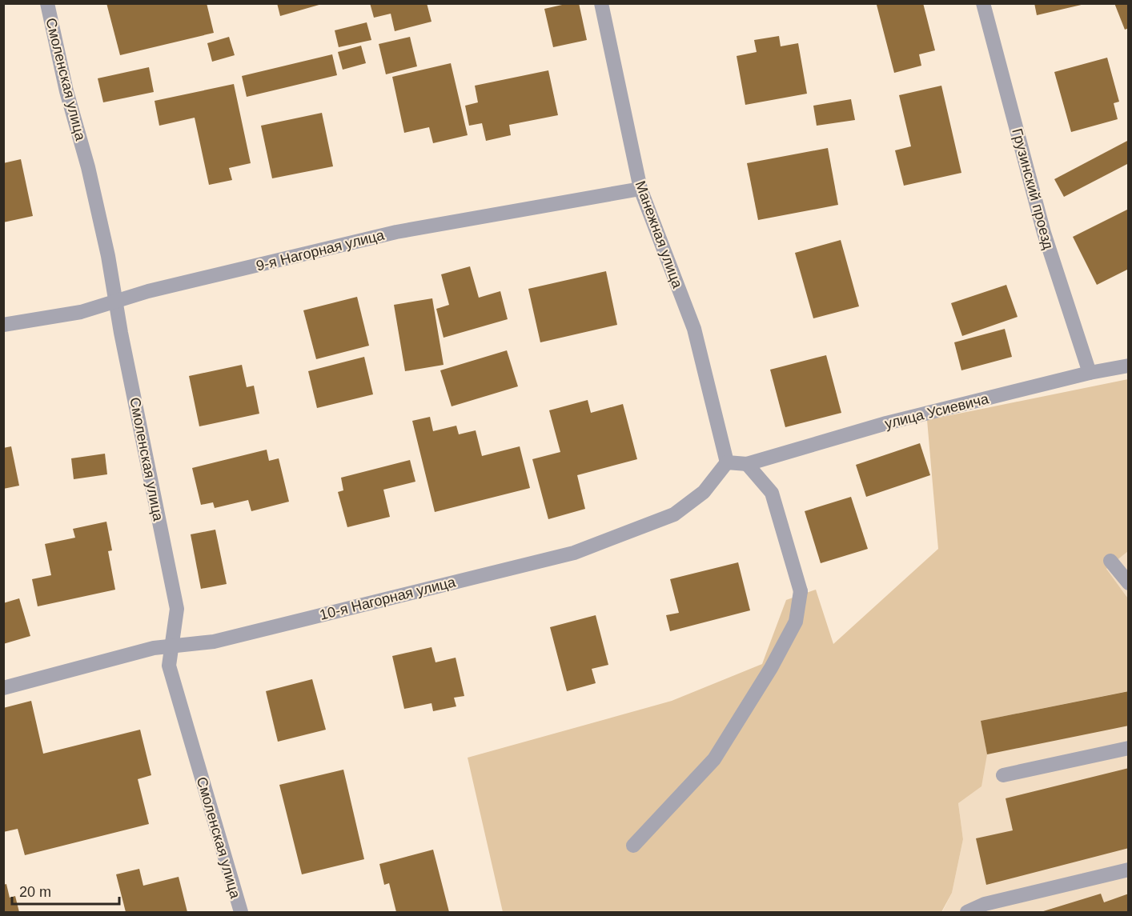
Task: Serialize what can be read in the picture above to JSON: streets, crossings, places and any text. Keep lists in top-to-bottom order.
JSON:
{
  "streets": {
    "street": [
      "Смоленская улица",
      "Грузинский проезд",
      "Манежная улица",
      "9-я Нагорная улица",
      "улица Усиевича",
      "10-я Нагорная улица"
    ]
  },
  "crossings": [
    ["Смоленская улица", "9-я Нагорная улица"],
    ["Смоленская улица", "10-я Нагорная улица"],
    ["Грузинский проезд", "улица Усиевича"],
    ["Манежная улица", "9-я Нагорная улица"],
    ["Манежная улица", "10-я Нагорная улица"]
  ],
  "scale_bar": "20 m"
}
